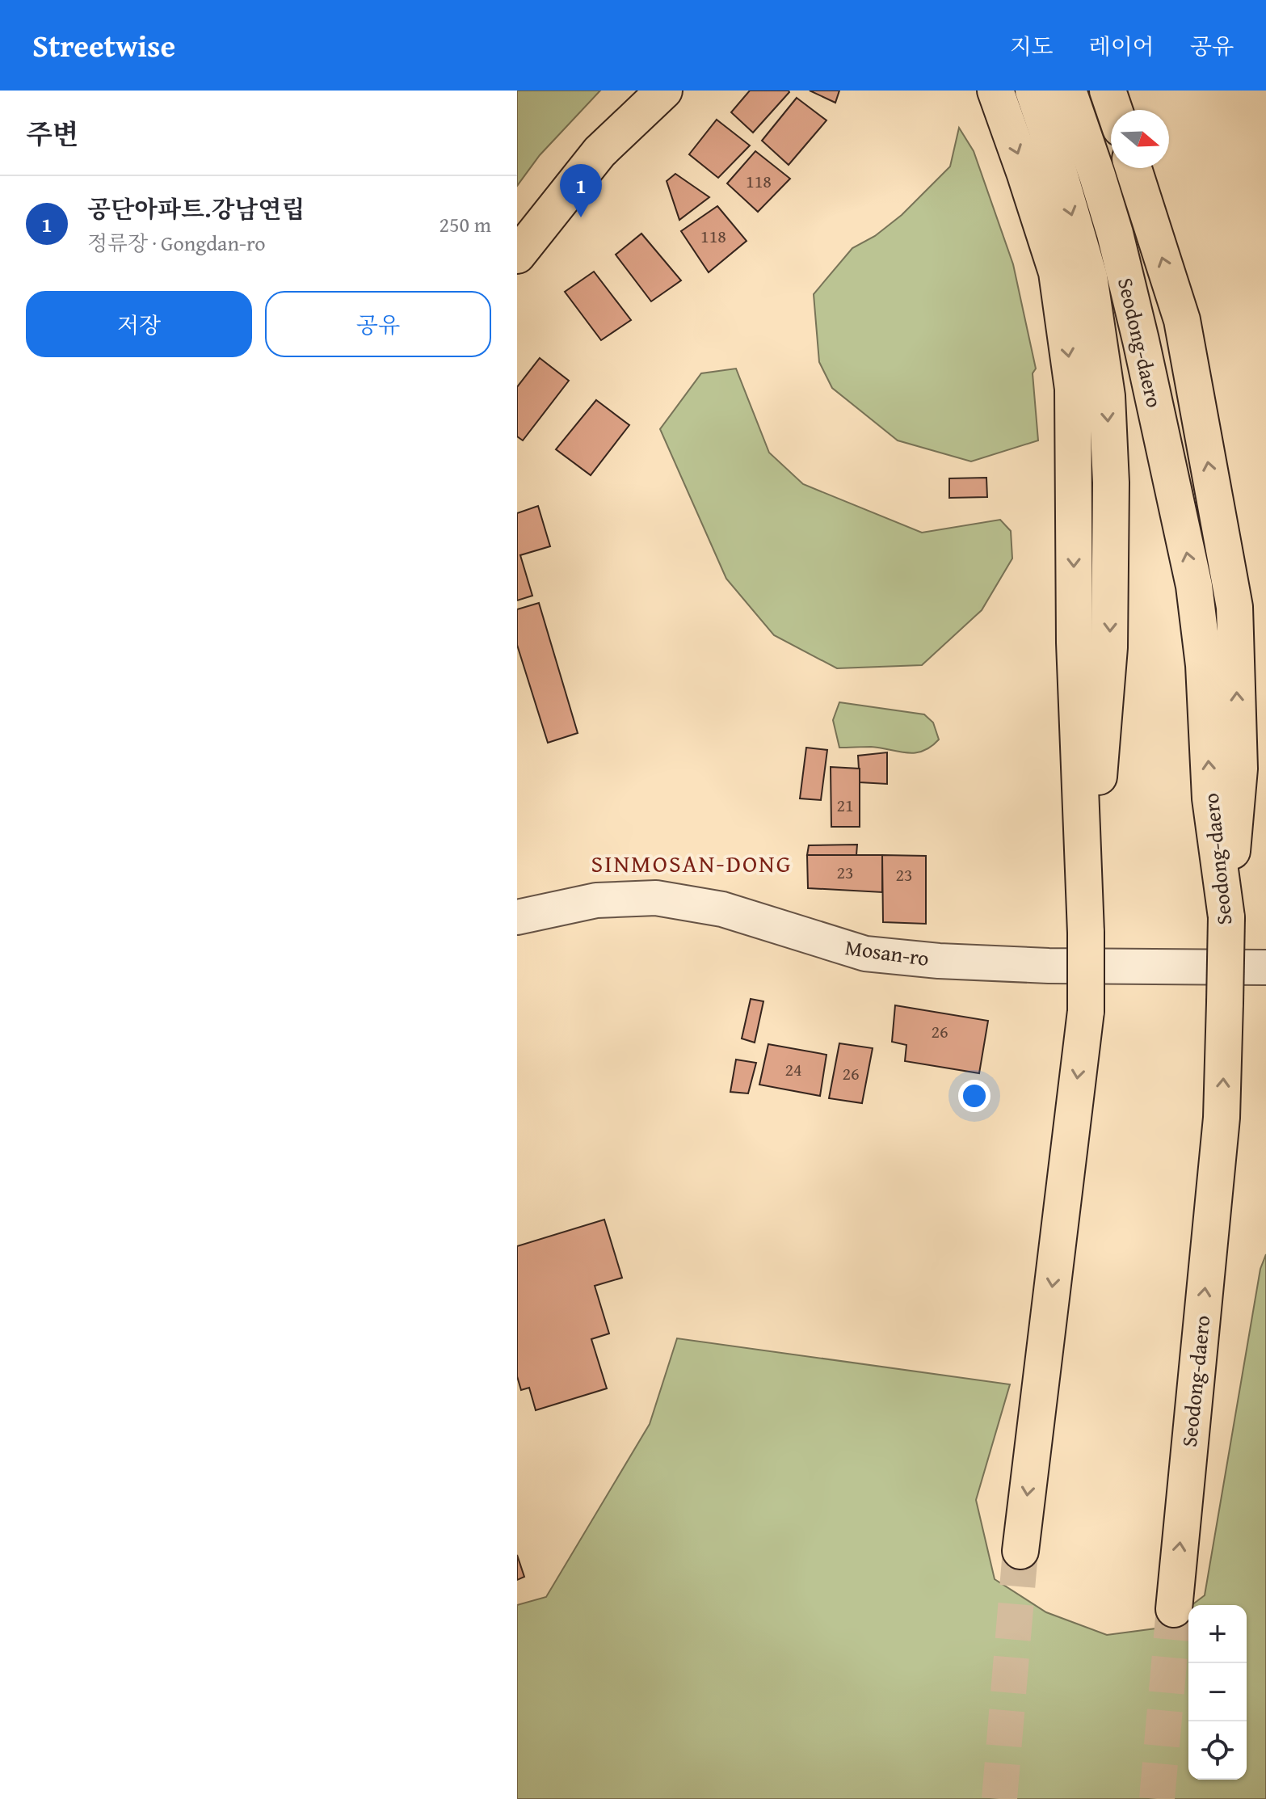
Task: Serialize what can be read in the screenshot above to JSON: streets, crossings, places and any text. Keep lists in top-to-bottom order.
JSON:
{
  "streets": {
    "main road": ["Seodong-daero"],
    "street": ["Mosan-ro"]
  },
  "districts": ["SINMOSAN-DONG"],
  "house_numbers": [
    "118",
    "118",
    "21",
    "23",
    "23",
    "26",
    "24",
    "26"
  ],
  "north": "right",
  "page": {
    "header": "Streetwise",
    "nav": ["지도", "레이어", "공유"],
    "heading": "주변",
    "pins": "1",
    "list": [
      {
        "mark": "1",
        "name": "공단아파트.강남연립",
        "note": "정류장 · Gongdan-ro",
        "value": "250 m"
      }
    ],
    "buttons": ["저장", "공유"],
    "map_buttons": ["+", "−"]
  }
}
